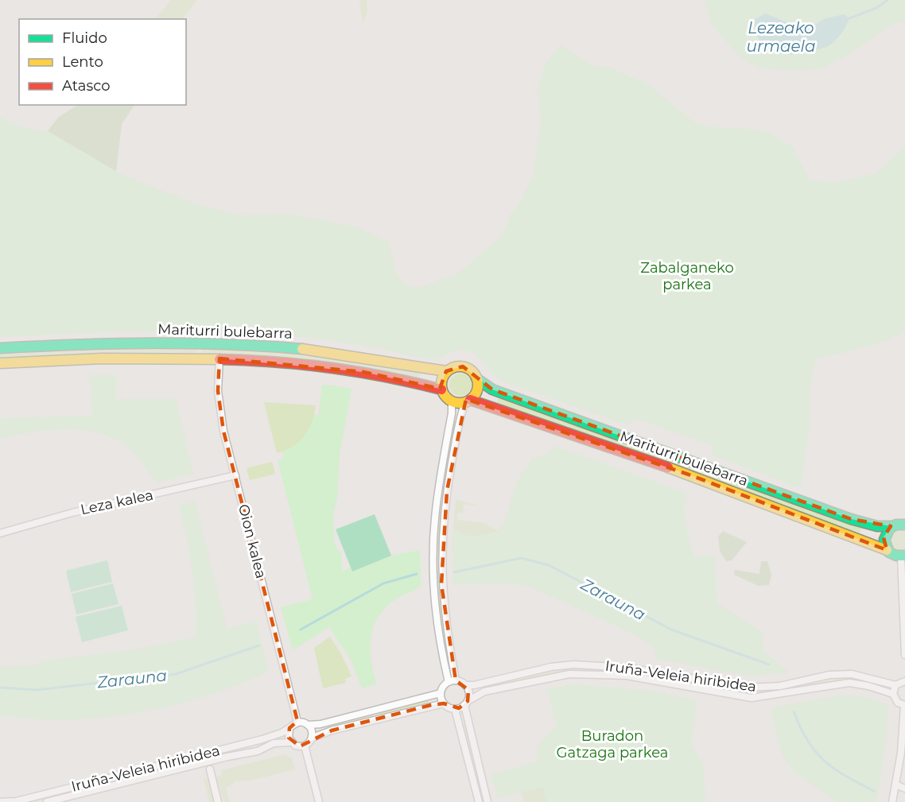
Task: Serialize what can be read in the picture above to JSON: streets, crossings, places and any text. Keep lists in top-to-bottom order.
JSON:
{
  "streets": {
    "main road": ["Mariturri bulebarra"],
    "street": ["Leza kalea", "Oion kalea", "Iruña-Veleia hiribidea"]
  },
  "crossings": [
    ["Mariturri bulebarra", "Oion kalea"],
    ["Leza kalea", "Oion kalea"],
    ["Oion kalea", "Iruña-Veleia hiribidea"]
  ],
  "water": ["Lezeako urmaela", "Zarauna"],
  "parks": ["Zabalganeko parkea", "Buradon Gatzaga parkea"],
  "legend": ["Fluido", "Lento", "Atasco"]
}
